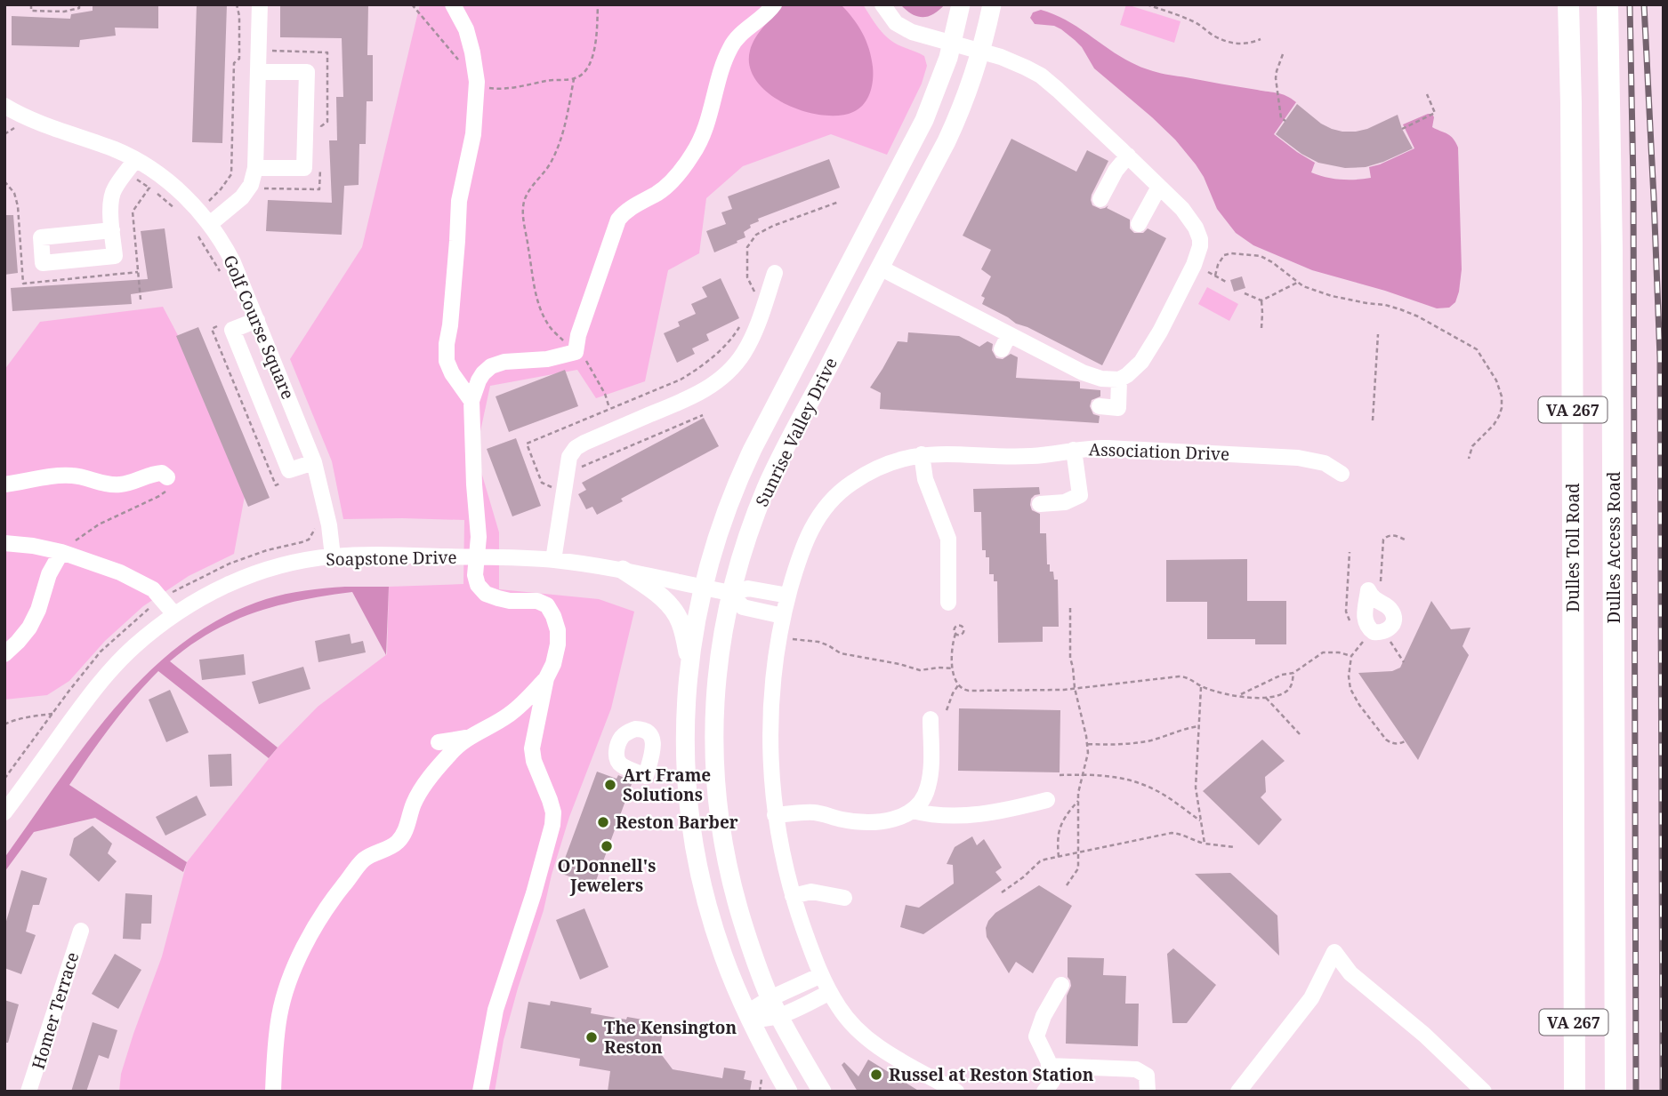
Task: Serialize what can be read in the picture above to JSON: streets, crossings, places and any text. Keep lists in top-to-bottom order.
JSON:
{
  "streets": {
    "highway": ["VA 267", "Dulles Toll Road", "Dulles Access Road"],
    "main road": ["Sunrise Valley Drive"],
    "street": [
      "Golf Course Square",
      "Association Drive",
      "Soapstone Drive",
      "Homer Terrace"
    ]
  },
  "crossings": [
    ["Golf Course Square", "Soapstone Drive"],
    ["Sunrise Valley Drive", "Soapstone Drive"]
  ],
  "places": [
    "Art Frame Solutions",
    "Reston Barber",
    "O'Donnell's Jewelers",
    "The Kensington Reston",
    "Russel at Reston Station"
  ]
}
